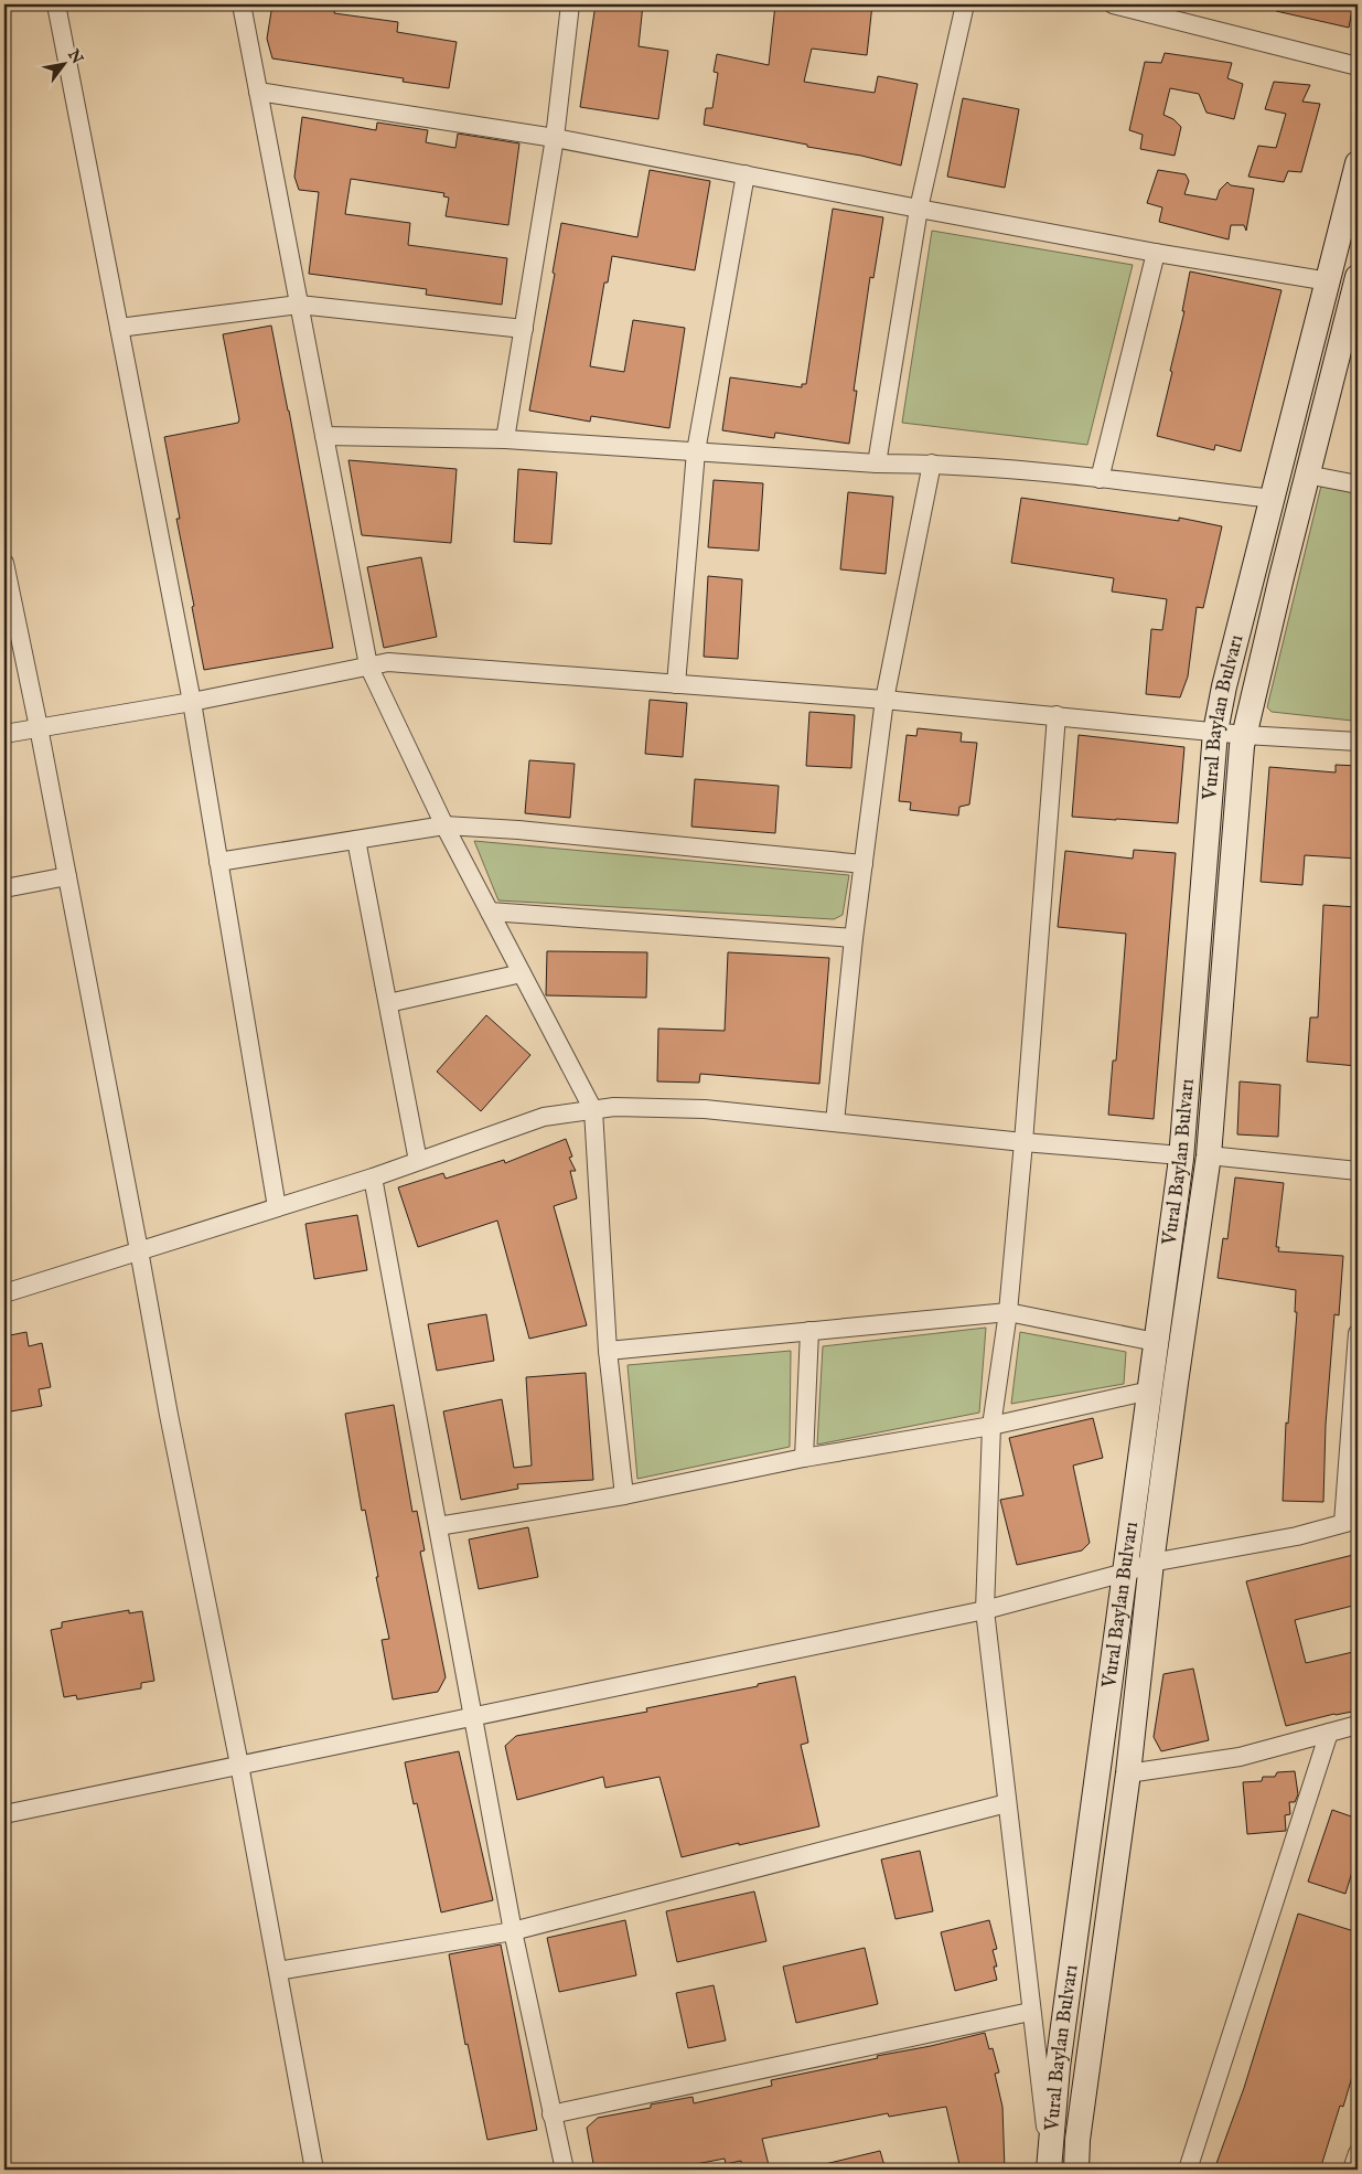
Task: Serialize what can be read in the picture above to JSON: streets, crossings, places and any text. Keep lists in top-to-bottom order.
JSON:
{
  "streets": {
    "main road": ["Vural Baylan Bulvarı"]
  },
  "north": "top right"
}
